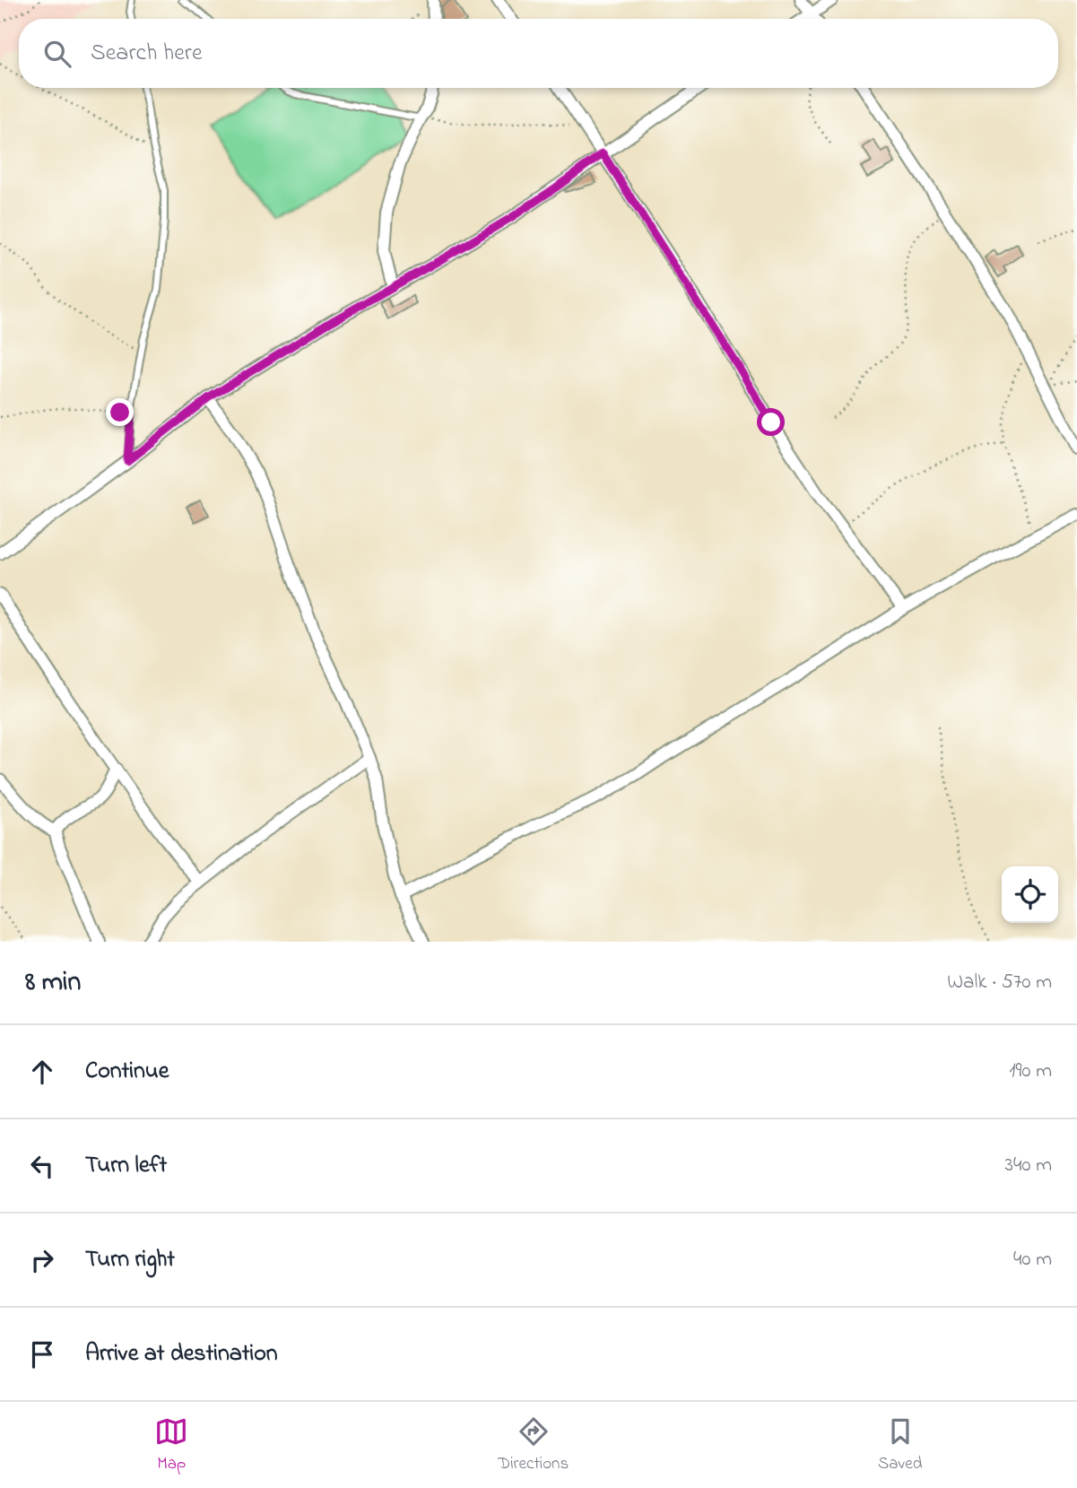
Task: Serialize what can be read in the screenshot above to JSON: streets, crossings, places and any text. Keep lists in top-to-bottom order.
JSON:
{
  "page": {
    "search": "Search here",
    "heading": ["8 min", "Walk · 570 m"],
    "list": [
      ["Continue", "190 m"],
      ["Turn left", "340 m"],
      ["Turn right", "40 m"],
      "Arrive at destination"
    ],
    "nav": ["Map", "Directions", "Saved"]
  }
}
